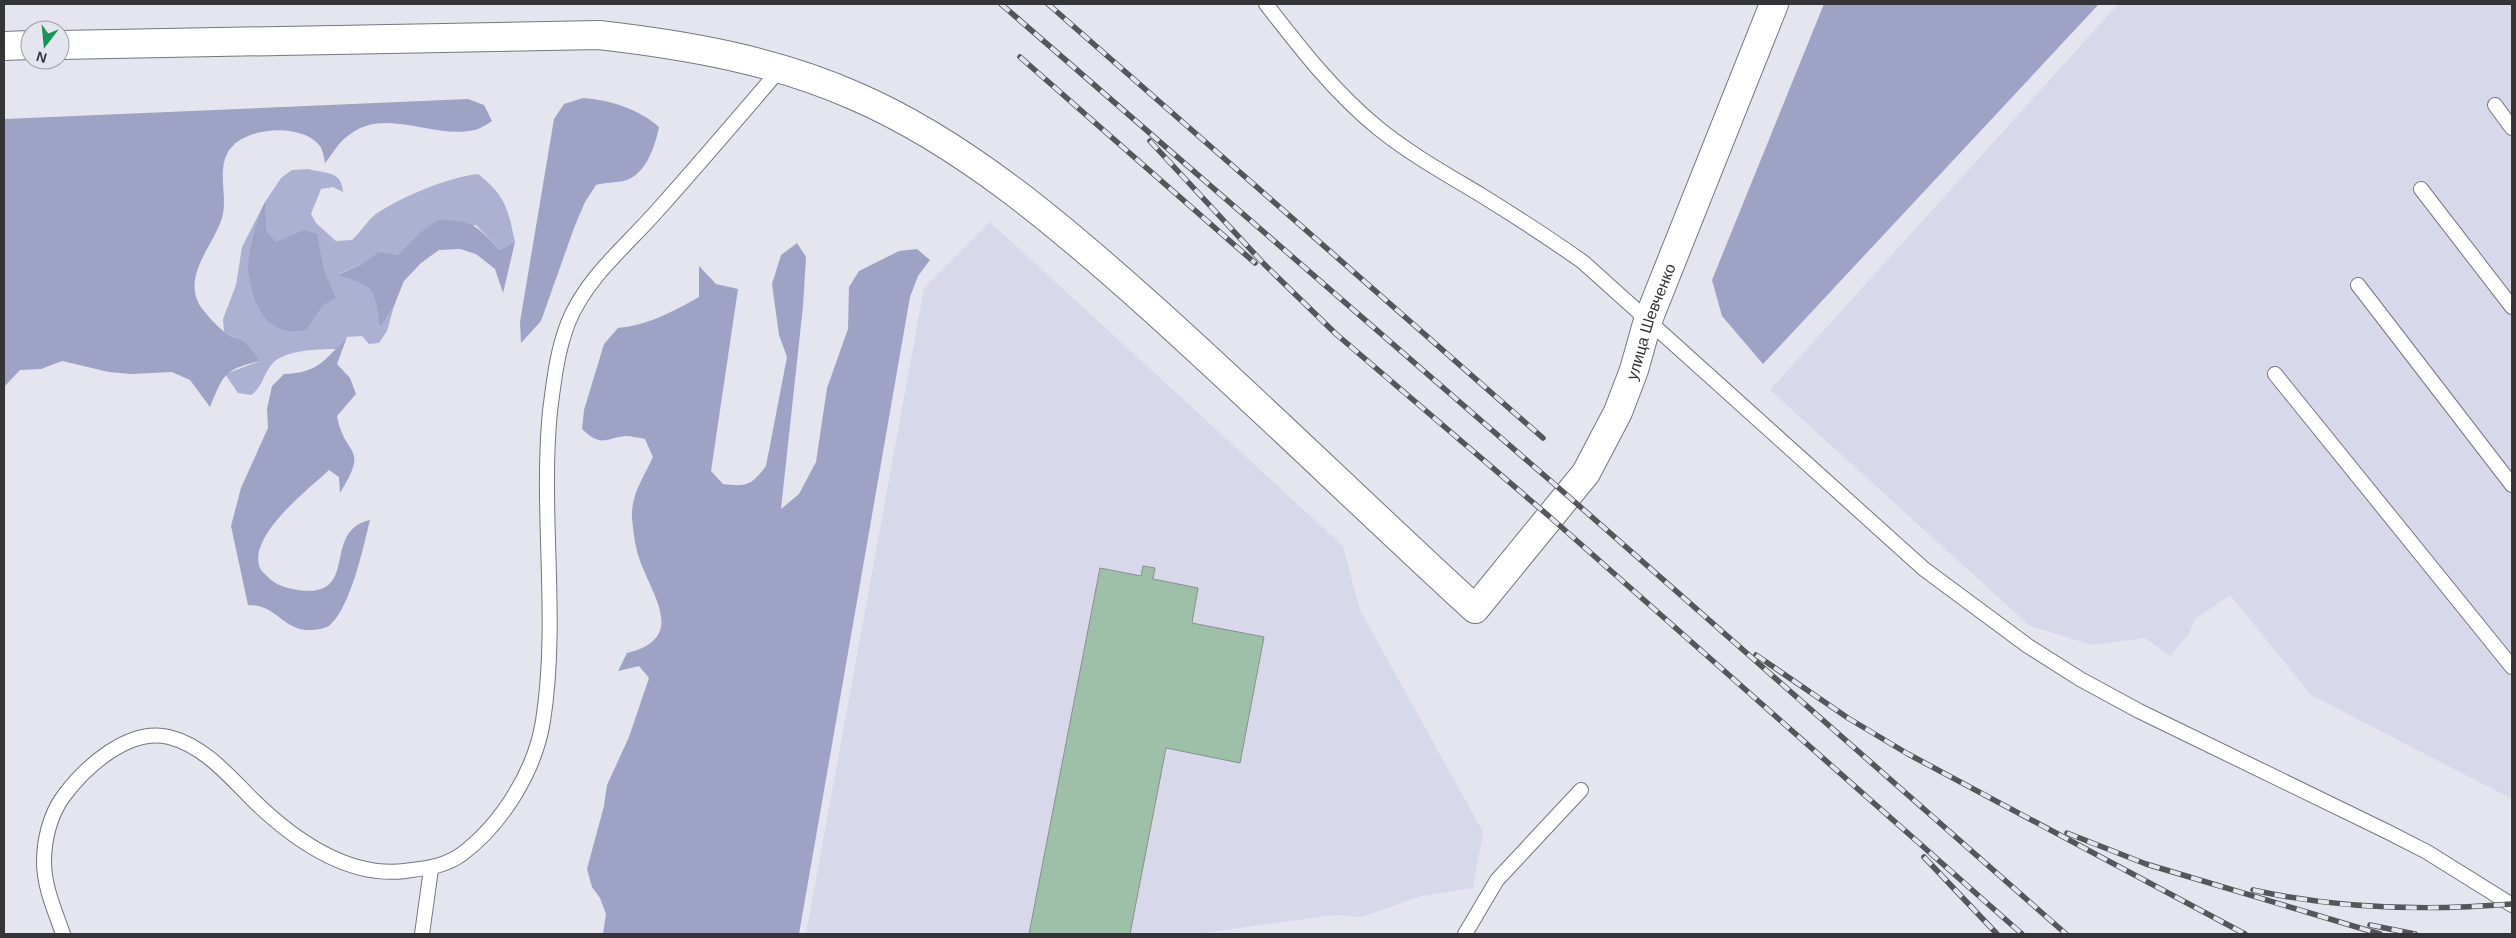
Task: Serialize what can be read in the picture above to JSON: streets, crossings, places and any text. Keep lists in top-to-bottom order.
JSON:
{
  "streets": {
    "street": ["улица Шевченко"]
  },
  "north": "bottom"
}
